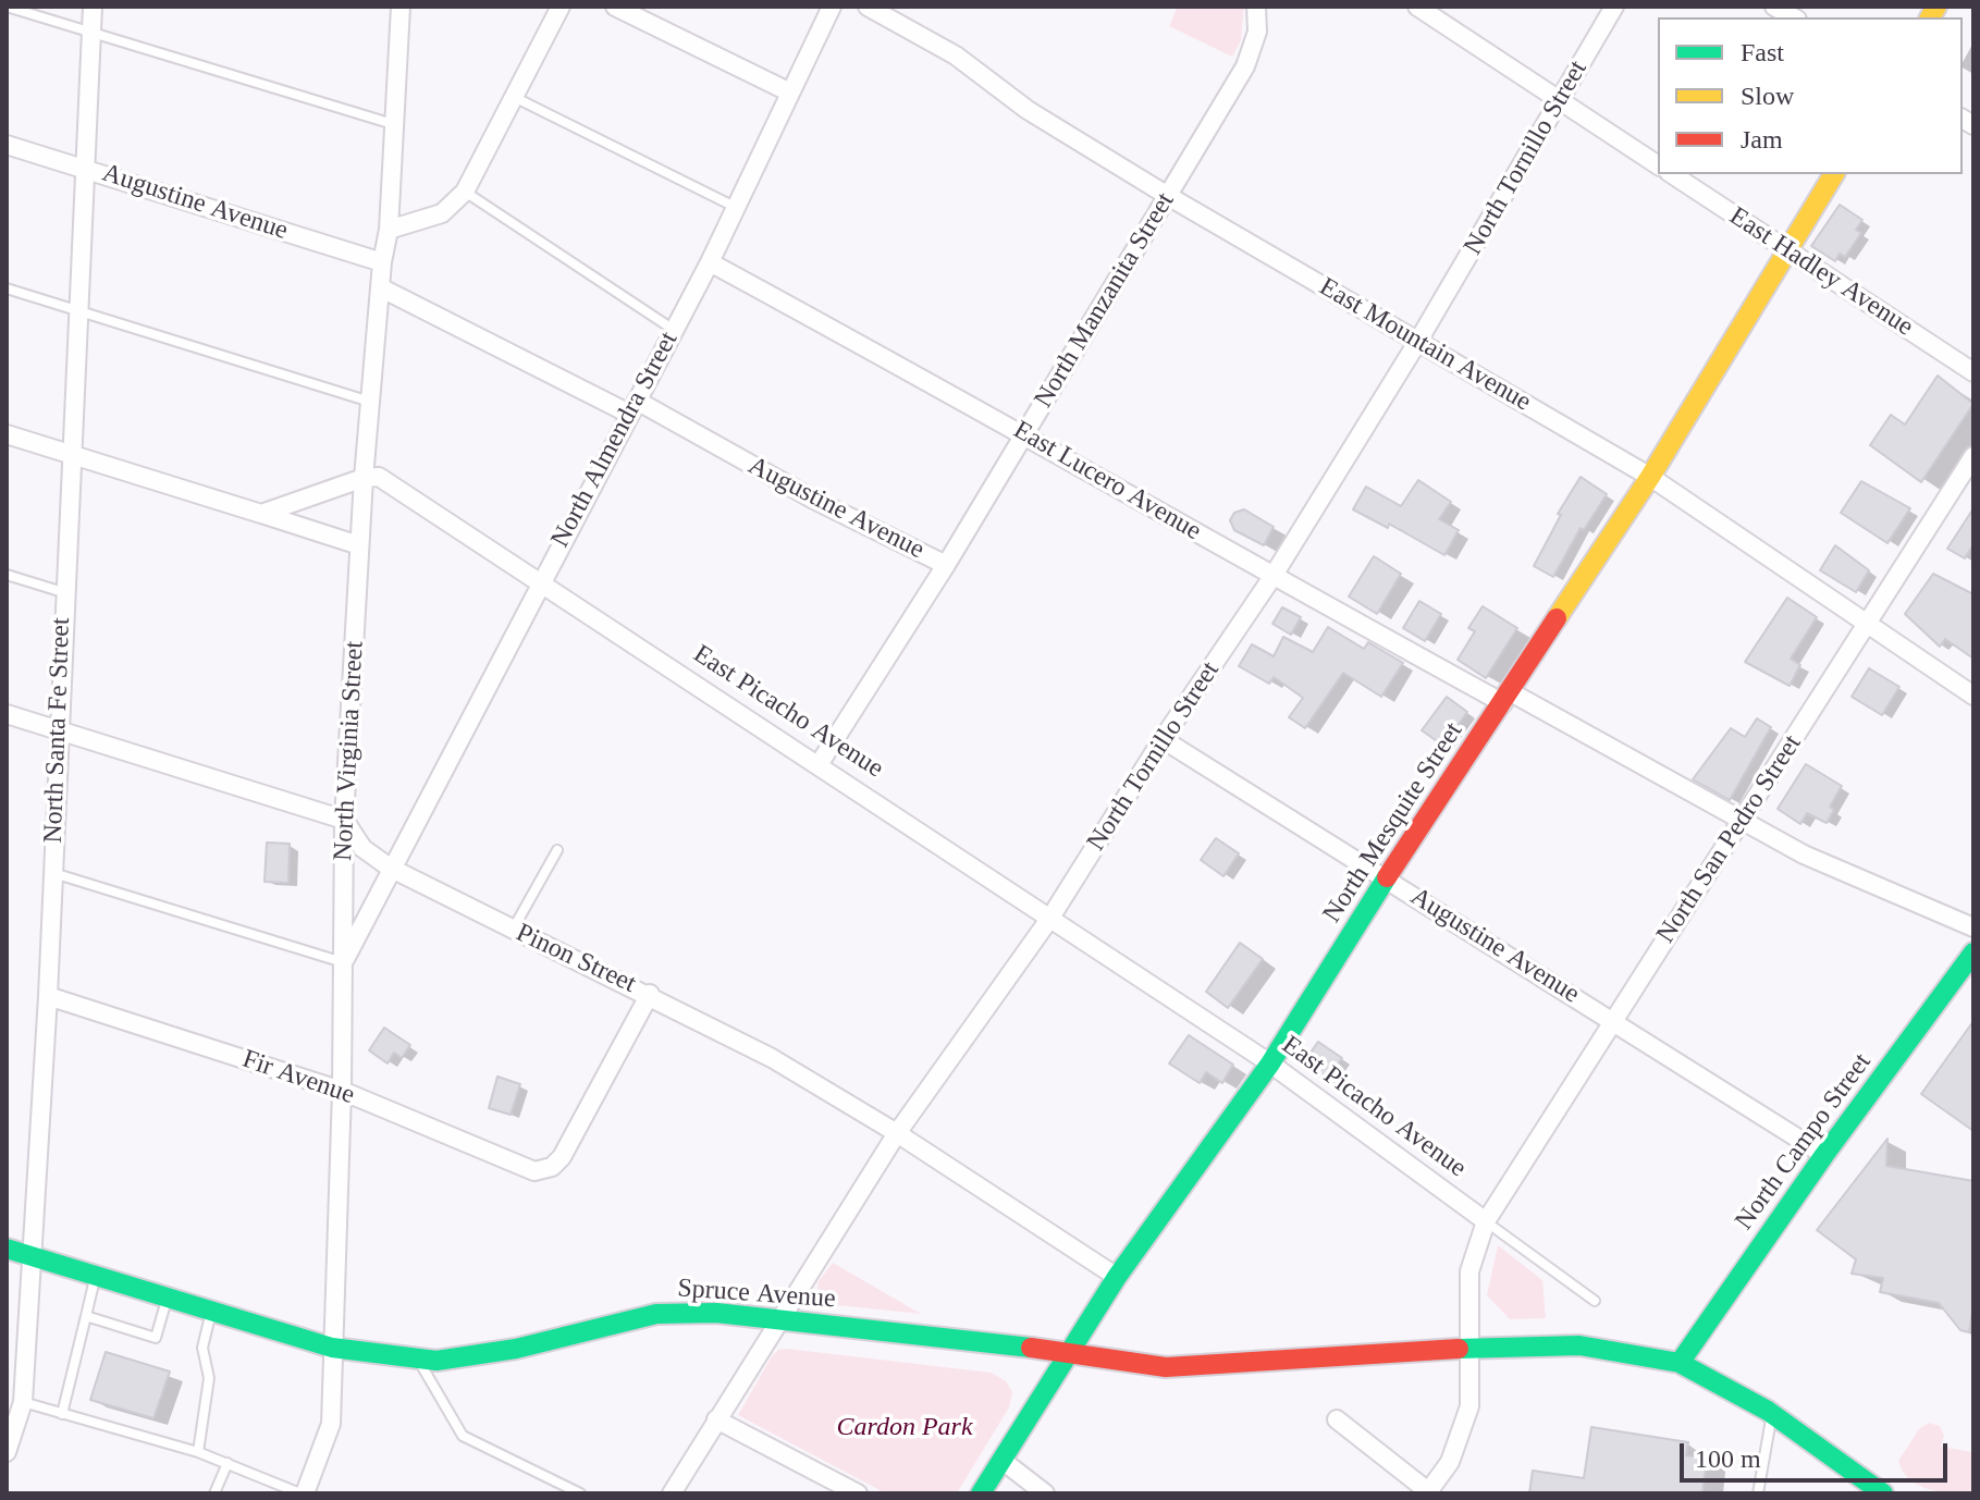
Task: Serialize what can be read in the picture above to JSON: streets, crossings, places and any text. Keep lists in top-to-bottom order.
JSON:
{
  "streets": {
    "street": [
      "North Tornillo Street",
      "Augustine Avenue",
      "East Hadley Avenue",
      "North Manzanita Street",
      "East Mountain Avenue",
      "North Almendra Street",
      "East Lucero Avenue",
      "East Picacho Avenue",
      "North Santa Fe Street",
      "North Virginia Street",
      "North Mesquite Street",
      "North San Pedro Street",
      "Pinon Street",
      "Fir Avenue",
      "North Campo Street",
      "Spruce Avenue"
    ]
  },
  "crossings": [
    ["North Tornillo Street", "Augustine Avenue"],
    ["North Tornillo Street", "East Mountain Avenue"],
    ["North Tornillo Street", "East Lucero Avenue"],
    ["North Tornillo Street", "East Picacho Avenue"],
    ["North Tornillo Street", "Pinon Street"],
    ["North Tornillo Street", "Spruce Avenue"],
    ["Augustine Avenue", "North Manzanita Street"],
    ["Augustine Avenue", "North Almendra Street"],
    ["Augustine Avenue", "North Santa Fe Street"],
    ["Augustine Avenue", "North Virginia Street"],
    ["Augustine Avenue", "North Mesquite Street"],
    ["Augustine Avenue", "North San Pedro Street"],
    ["Augustine Avenue", "North Campo Street"],
    ["East Hadley Avenue", "North Mesquite Street"],
    ["North Manzanita Street", "East Mountain Avenue"],
    ["North Manzanita Street", "East Lucero Avenue"],
    ["North Manzanita Street", "East Picacho Avenue"],
    ["East Mountain Avenue", "North Mesquite Street"],
    ["East Mountain Avenue", "North San Pedro Street"],
    ["North Almendra Street", "East Lucero Avenue"],
    ["North Almendra Street", "East Picacho Avenue"],
    ["North Almendra Street", "North Virginia Street"],
    ["North Almendra Street", "Pinon Street"],
    ["East Lucero Avenue", "North Mesquite Street"],
    ["East Lucero Avenue", "North San Pedro Street"],
    ["East Picacho Avenue", "North Virginia Street"],
    ["East Picacho Avenue", "North Mesquite Street"],
    ["East Picacho Avenue", "North San Pedro Street"],
    ["North Santa Fe Street", "Fir Avenue"],
    ["North Santa Fe Street", "Spruce Avenue"],
    ["North Virginia Street", "Pinon Street"],
    ["North Virginia Street", "Fir Avenue"],
    ["North Virginia Street", "Spruce Avenue"],
    ["North Mesquite Street", "Pinon Street"],
    ["North Mesquite Street", "Spruce Avenue"],
    ["Pinon Street", "Fir Avenue"]
  ],
  "parks": ["Cardon Park"],
  "legend": ["Fast", "Slow", "Jam"],
  "scale_bar": "100 m"
}
